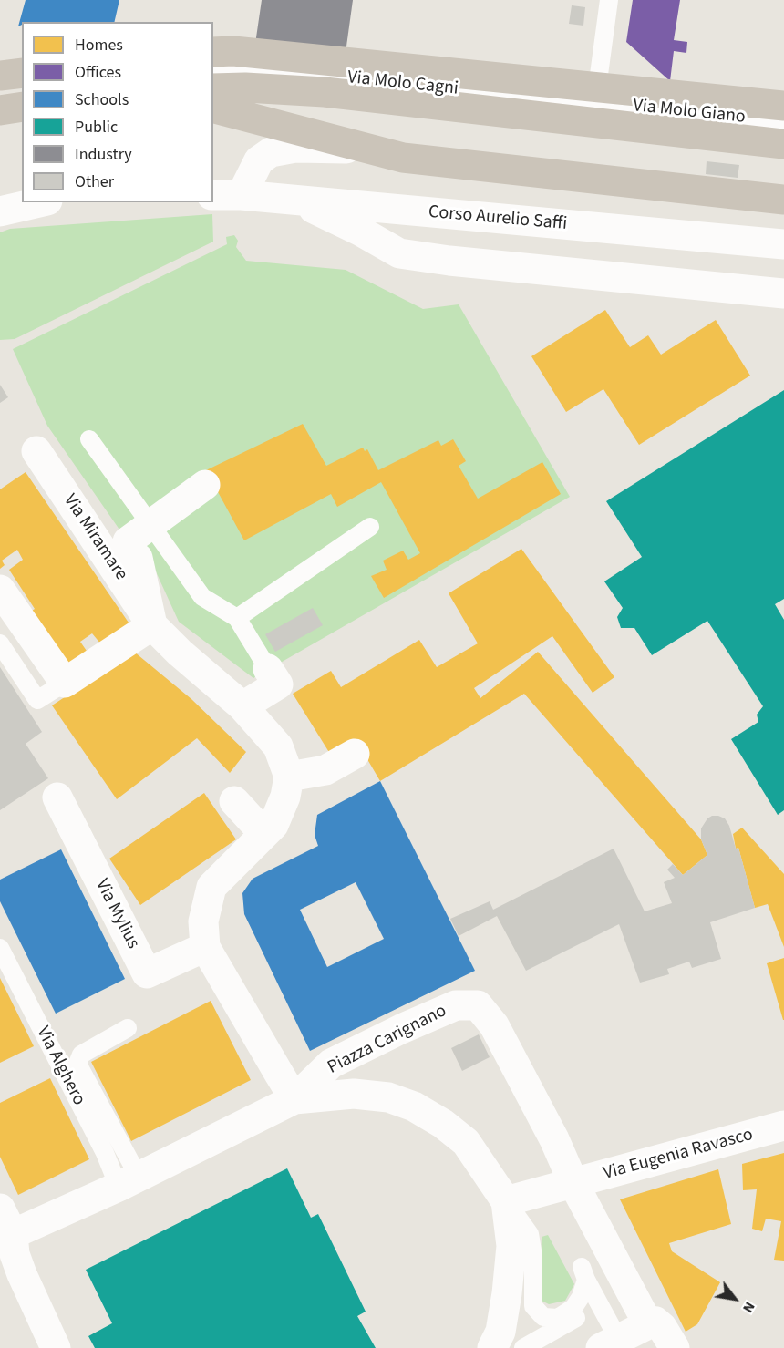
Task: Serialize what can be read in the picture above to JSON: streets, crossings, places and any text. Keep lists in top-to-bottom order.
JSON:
{
  "streets": {
    "street": [
      "Corso Aurelio Saffi",
      "Via Miramare",
      "Via Mylius",
      "Piazza Carignano",
      "Via Eugenia Ravasco"
    ],
    "lane": ["Via Molo Cagni", "Via Molo Giano", "Via Alghero"]
  },
  "crossings": [
    ["Via Molo Cagni", "Via Molo Giano"],
    ["Piazza Carignano", "Via Eugenia Ravasco"]
  ],
  "legend": [
    "Homes",
    "Offices",
    "Schools",
    "Public",
    "Industry",
    "Other"
  ],
  "north": "bottom right"
}
